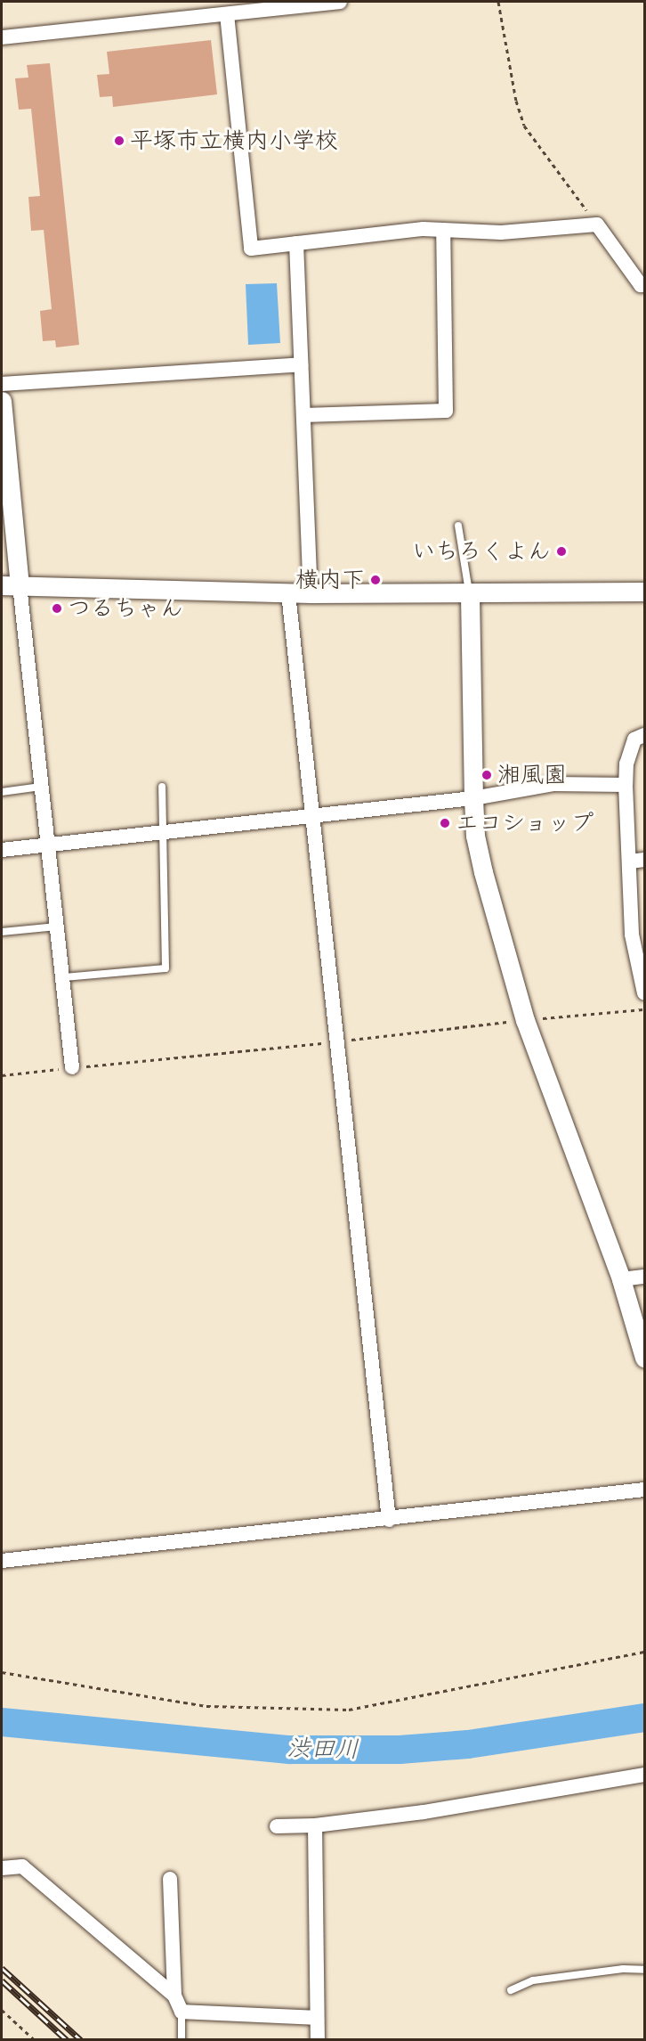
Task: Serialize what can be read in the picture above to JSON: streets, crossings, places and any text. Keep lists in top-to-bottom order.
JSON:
{
  "water": ["渋田川"],
  "places": [
    "平塚市立横内小学校",
    "いちろくよん",
    "横内下",
    "つるちゃん",
    "湘風園",
    "エコショップ"
  ]
}
